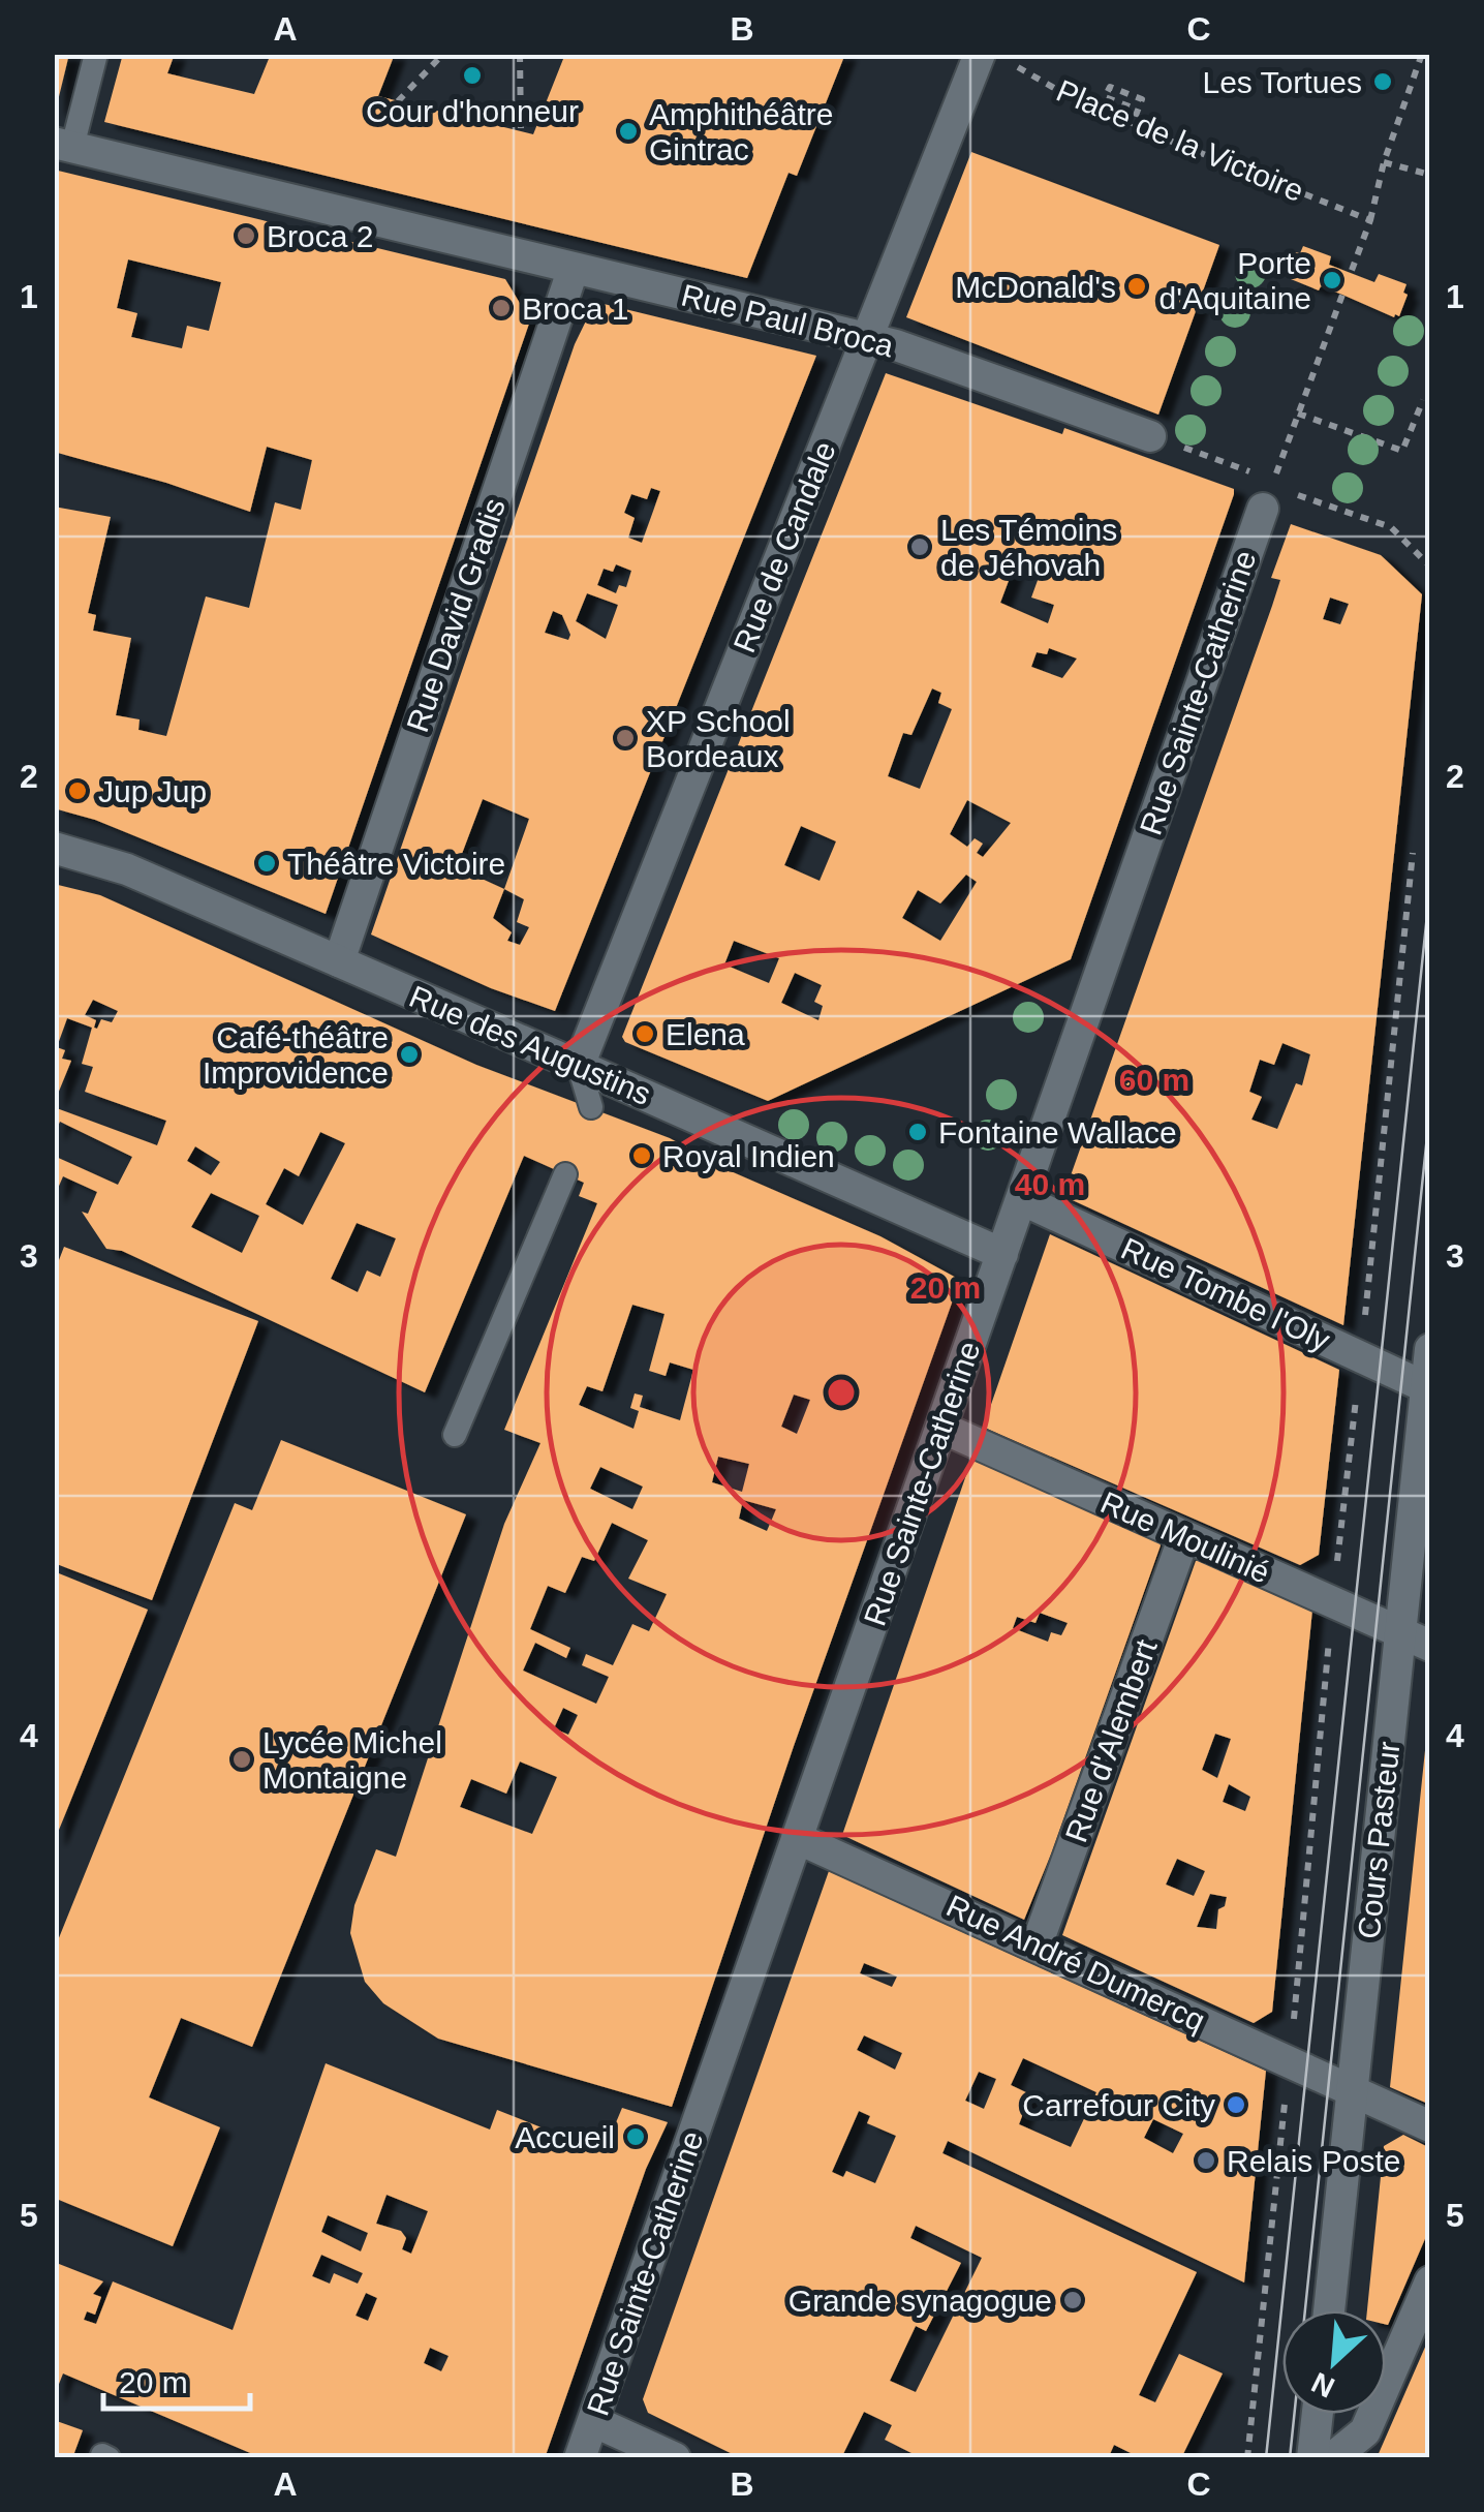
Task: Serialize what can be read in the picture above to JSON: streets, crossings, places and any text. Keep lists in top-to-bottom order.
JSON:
{
  "streets": {
    "street": [
      "Rue Paul Broca",
      "Rue de Candale",
      "Rue David Gradis",
      "Rue Sainte-Catherine",
      "Rue des Augustins",
      "Rue Tombe l'Oly",
      "Rue Moulinié",
      "Rue d'Alembert",
      "Cours Pasteur",
      "Rue André Dumercq"
    ],
    "path": ["Place de la Victoire"]
  },
  "crossings": [
    ["Rue Paul Broca", "Rue de Candale"],
    ["Rue Paul Broca", "Rue David Gradis"],
    ["Rue de Candale", "Rue des Augustins"],
    ["Rue David Gradis", "Rue des Augustins"],
    ["Rue Sainte-Catherine", "Rue des Augustins"],
    ["Rue Sainte-Catherine", "Rue Tombe l'Oly"],
    ["Rue Sainte-Catherine", "Rue Moulinié"],
    ["Rue Sainte-Catherine", "Rue André Dumercq"],
    ["Rue Tombe l'Oly", "Cours Pasteur"],
    ["Rue Moulinié", "Rue d'Alembert"],
    ["Rue Moulinié", "Cours Pasteur"],
    ["Rue d'Alembert", "Rue André Dumercq"],
    ["Cours Pasteur", "Rue André Dumercq"]
  ],
  "places": [
    "Cour d'honneur",
    "Les Tortues",
    "Amphithéâtre Gintrac",
    "Broca 2",
    "Porte d'Aquitaine",
    "McDonald's",
    "Broca 1",
    "Les Témoins de Jéhovah",
    "XP School Bordeaux",
    "Jup Jup",
    "Théâtre Victoire",
    "Elena",
    "Café-théâtre Improvidence",
    "Fontaine Wallace",
    "Royal Indien",
    "Lycée Michel Montaigne",
    "Carrefour City",
    "Accueil",
    "Relais Poste",
    "Grande synagogue"
  ],
  "scale_bar": "20 m",
  "north": "bottom left",
  "grid": {
    "columns": ["A", "B", "C"],
    "rows": [
      "1",
      "2",
      "3",
      "4",
      "5"
    ]
  },
  "rings": ["60 m", "40 m", "20 m"]
}
